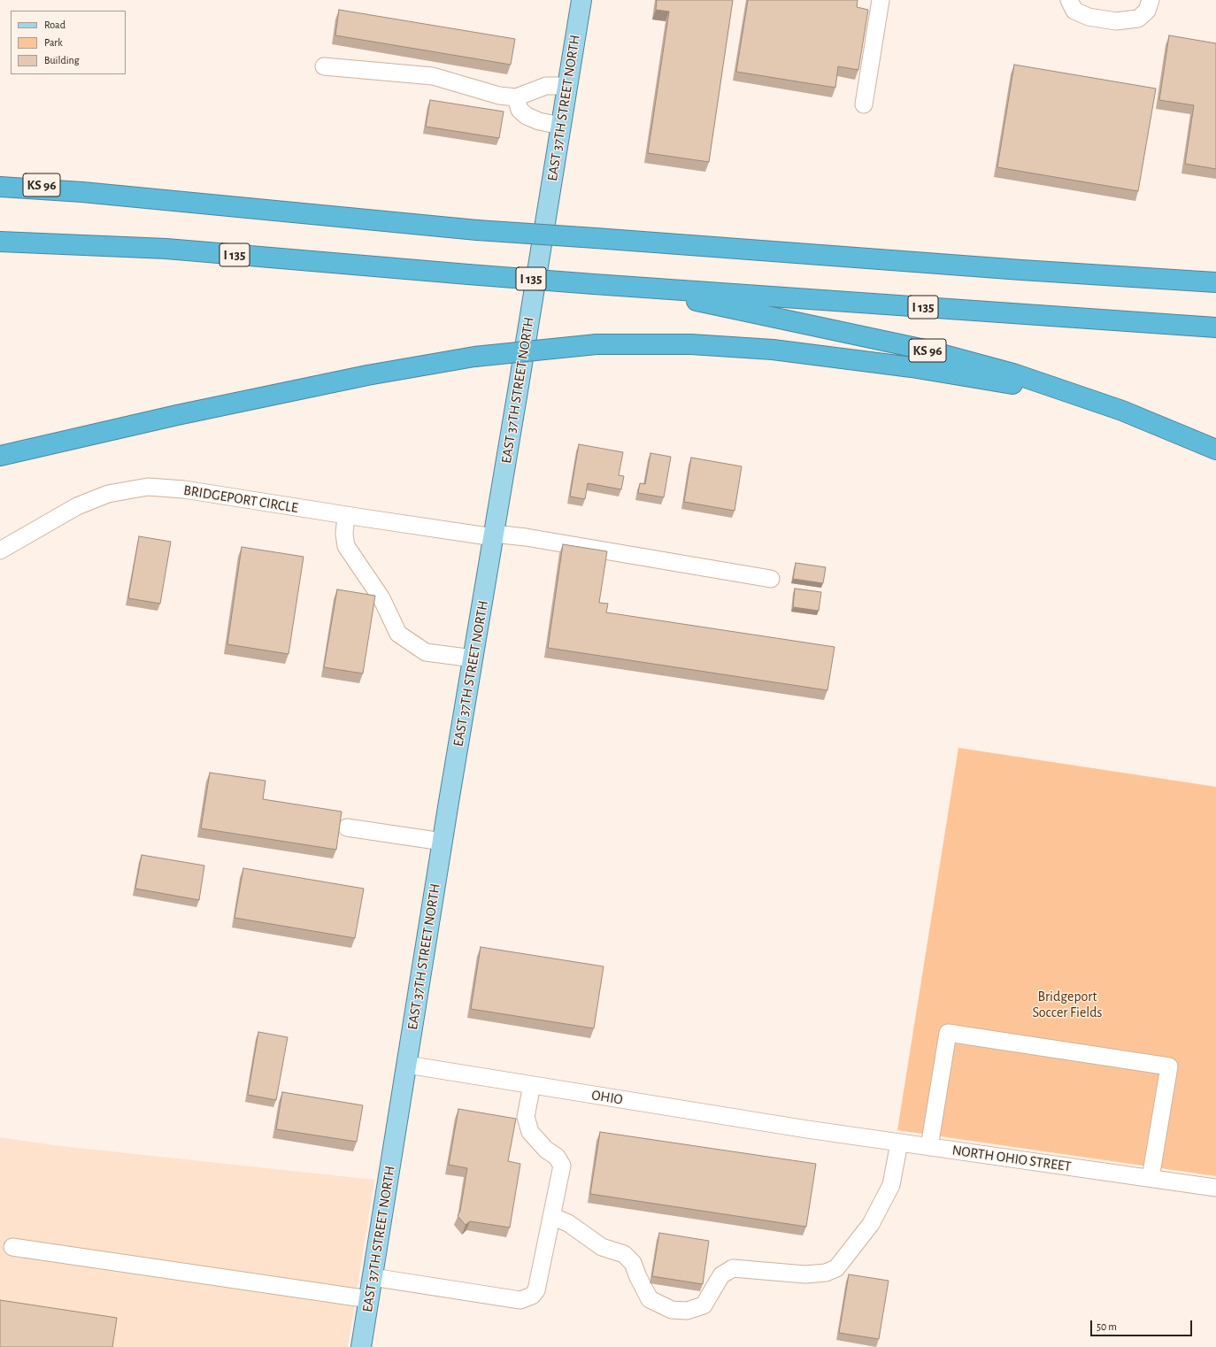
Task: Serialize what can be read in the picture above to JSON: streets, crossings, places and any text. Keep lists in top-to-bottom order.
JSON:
{
  "streets": {
    "highway": ["KS 96", "I 135"],
    "main road": ["EAST 37TH STREET NORTH"],
    "street": ["BRIDGEPORT CIRCLE", "OHIO", "NORTH OHIO STREET"]
  },
  "crossings": [
    ["EAST 37TH STREET NORTH", "BRIDGEPORT CIRCLE"],
    ["EAST 37TH STREET NORTH", "OHIO"],
    ["KS 96", "I 135"],
    ["OHIO", "NORTH OHIO STREET"]
  ],
  "parks": ["Bridgeport Soccer Fields"],
  "legend": ["Road", "Park", "Building"],
  "scale_bar": "50 m"
}
